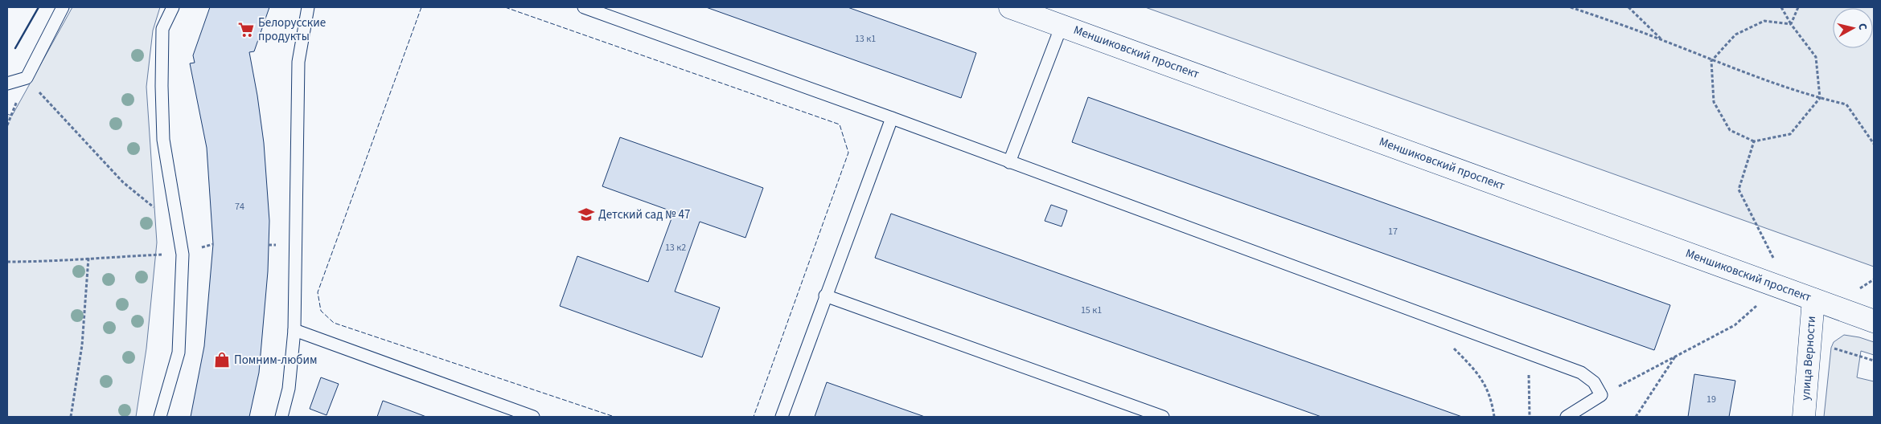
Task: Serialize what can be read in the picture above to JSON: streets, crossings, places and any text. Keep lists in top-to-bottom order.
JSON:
{
  "streets": {
    "street": ["Меншиковский проспект", "улица Верности"]
  },
  "crossings": [
    ["Меншиковский проспект", "улица Верности"]
  ],
  "places": {
    "supermarket": ["Белорусские продукты"],
    "school or university": ["Детский сад № 47"],
    "shop": ["Помним-любим"]
  },
  "house_numbers": [
    "13 к1",
    "74",
    "17",
    "13 к2",
    "15 к1",
    "19"
  ],
  "north": "right"
}
